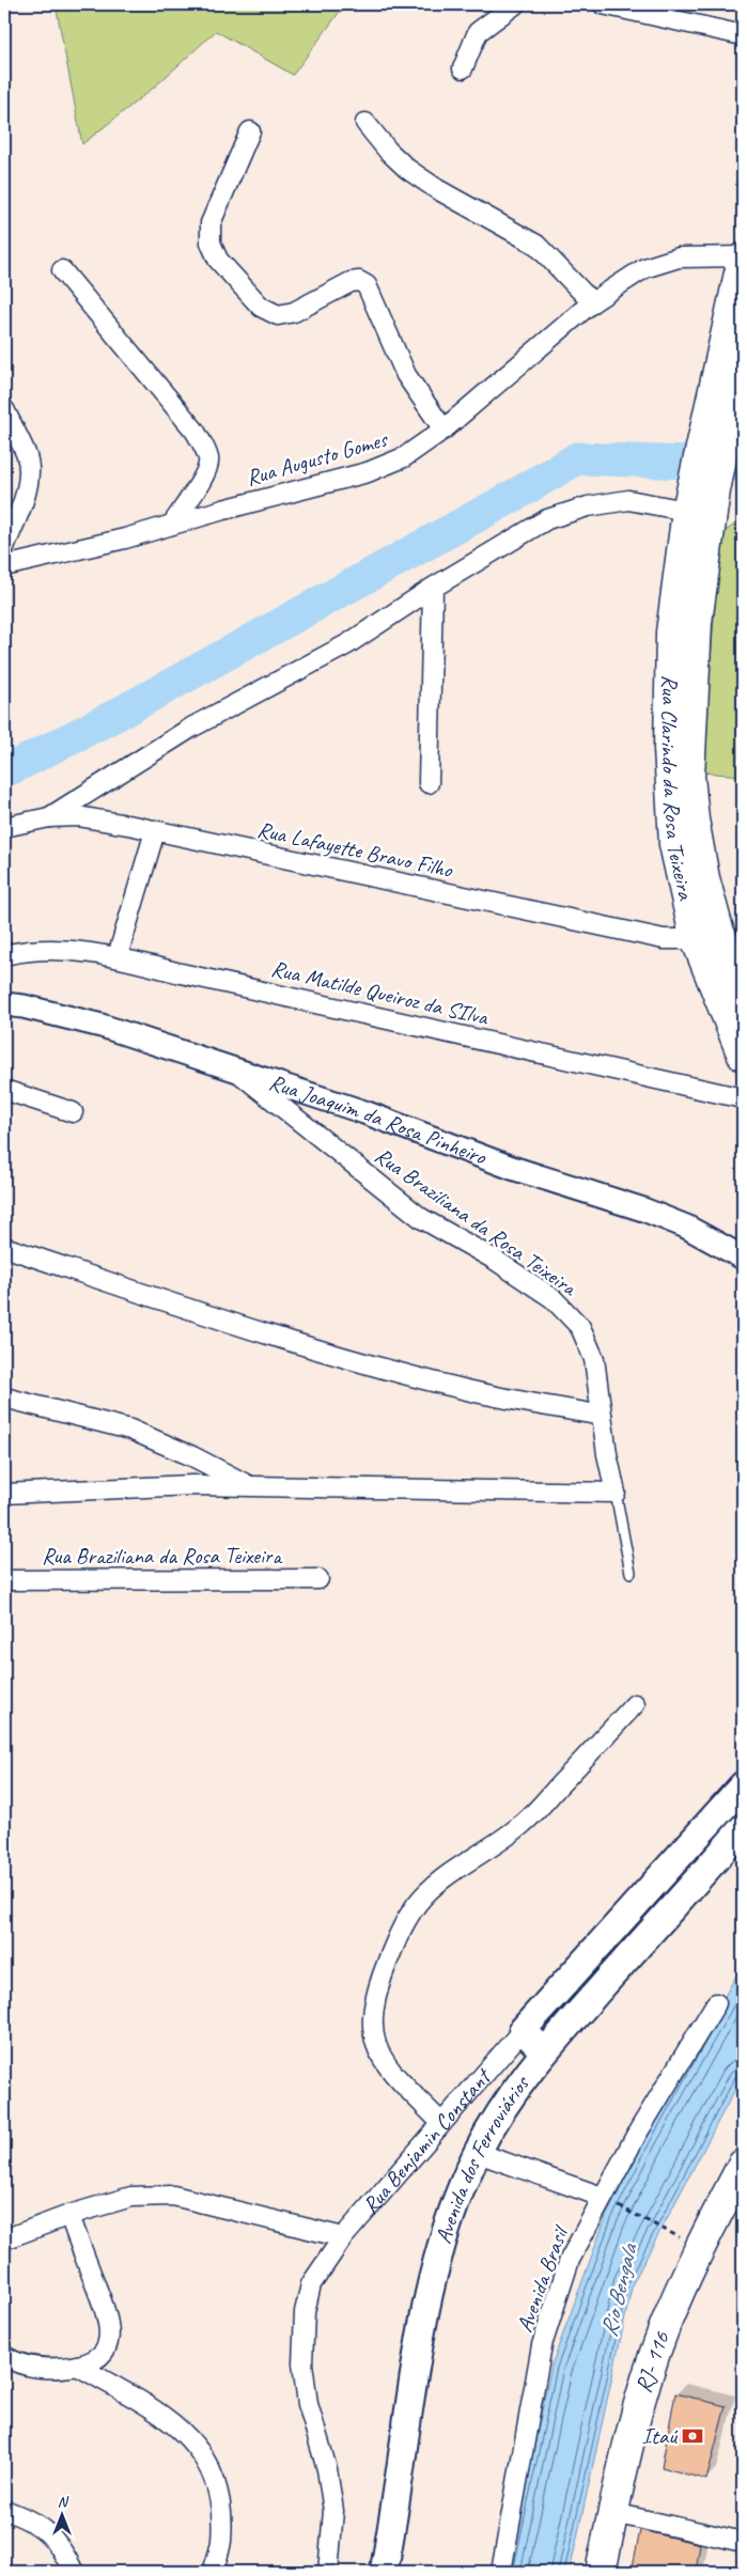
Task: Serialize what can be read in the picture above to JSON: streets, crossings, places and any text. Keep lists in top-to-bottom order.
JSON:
{
  "streets": {
    "main road": [
      "Rua Clarindo da Rosa Teixeira",
      "Rua Benjamin Constant",
      "Avenida dos Ferroviários",
      "RJ- 116"
    ],
    "street": [
      "Rua Augusto Gomes",
      "Rua Lafayette Bravo Filho",
      "Rua Matilde Queiroz da SIlva",
      "Rua Joaquim da Rosa Pinheiro",
      "Rua Braziliana da Rosa Teixeira",
      "Avenida Brasil"
    ]
  },
  "crossings": [
    ["Rua Clarindo da Rosa Teixeira", "Rua Lafayette Bravo Filho"],
    ["Rua Joaquim da Rosa Pinheiro", "Rua Braziliana da Rosa Teixeira"]
  ],
  "water": ["Rio Bengala"],
  "places": {
    "bank": ["Itaú"]
  },
  "north": "top"
}
